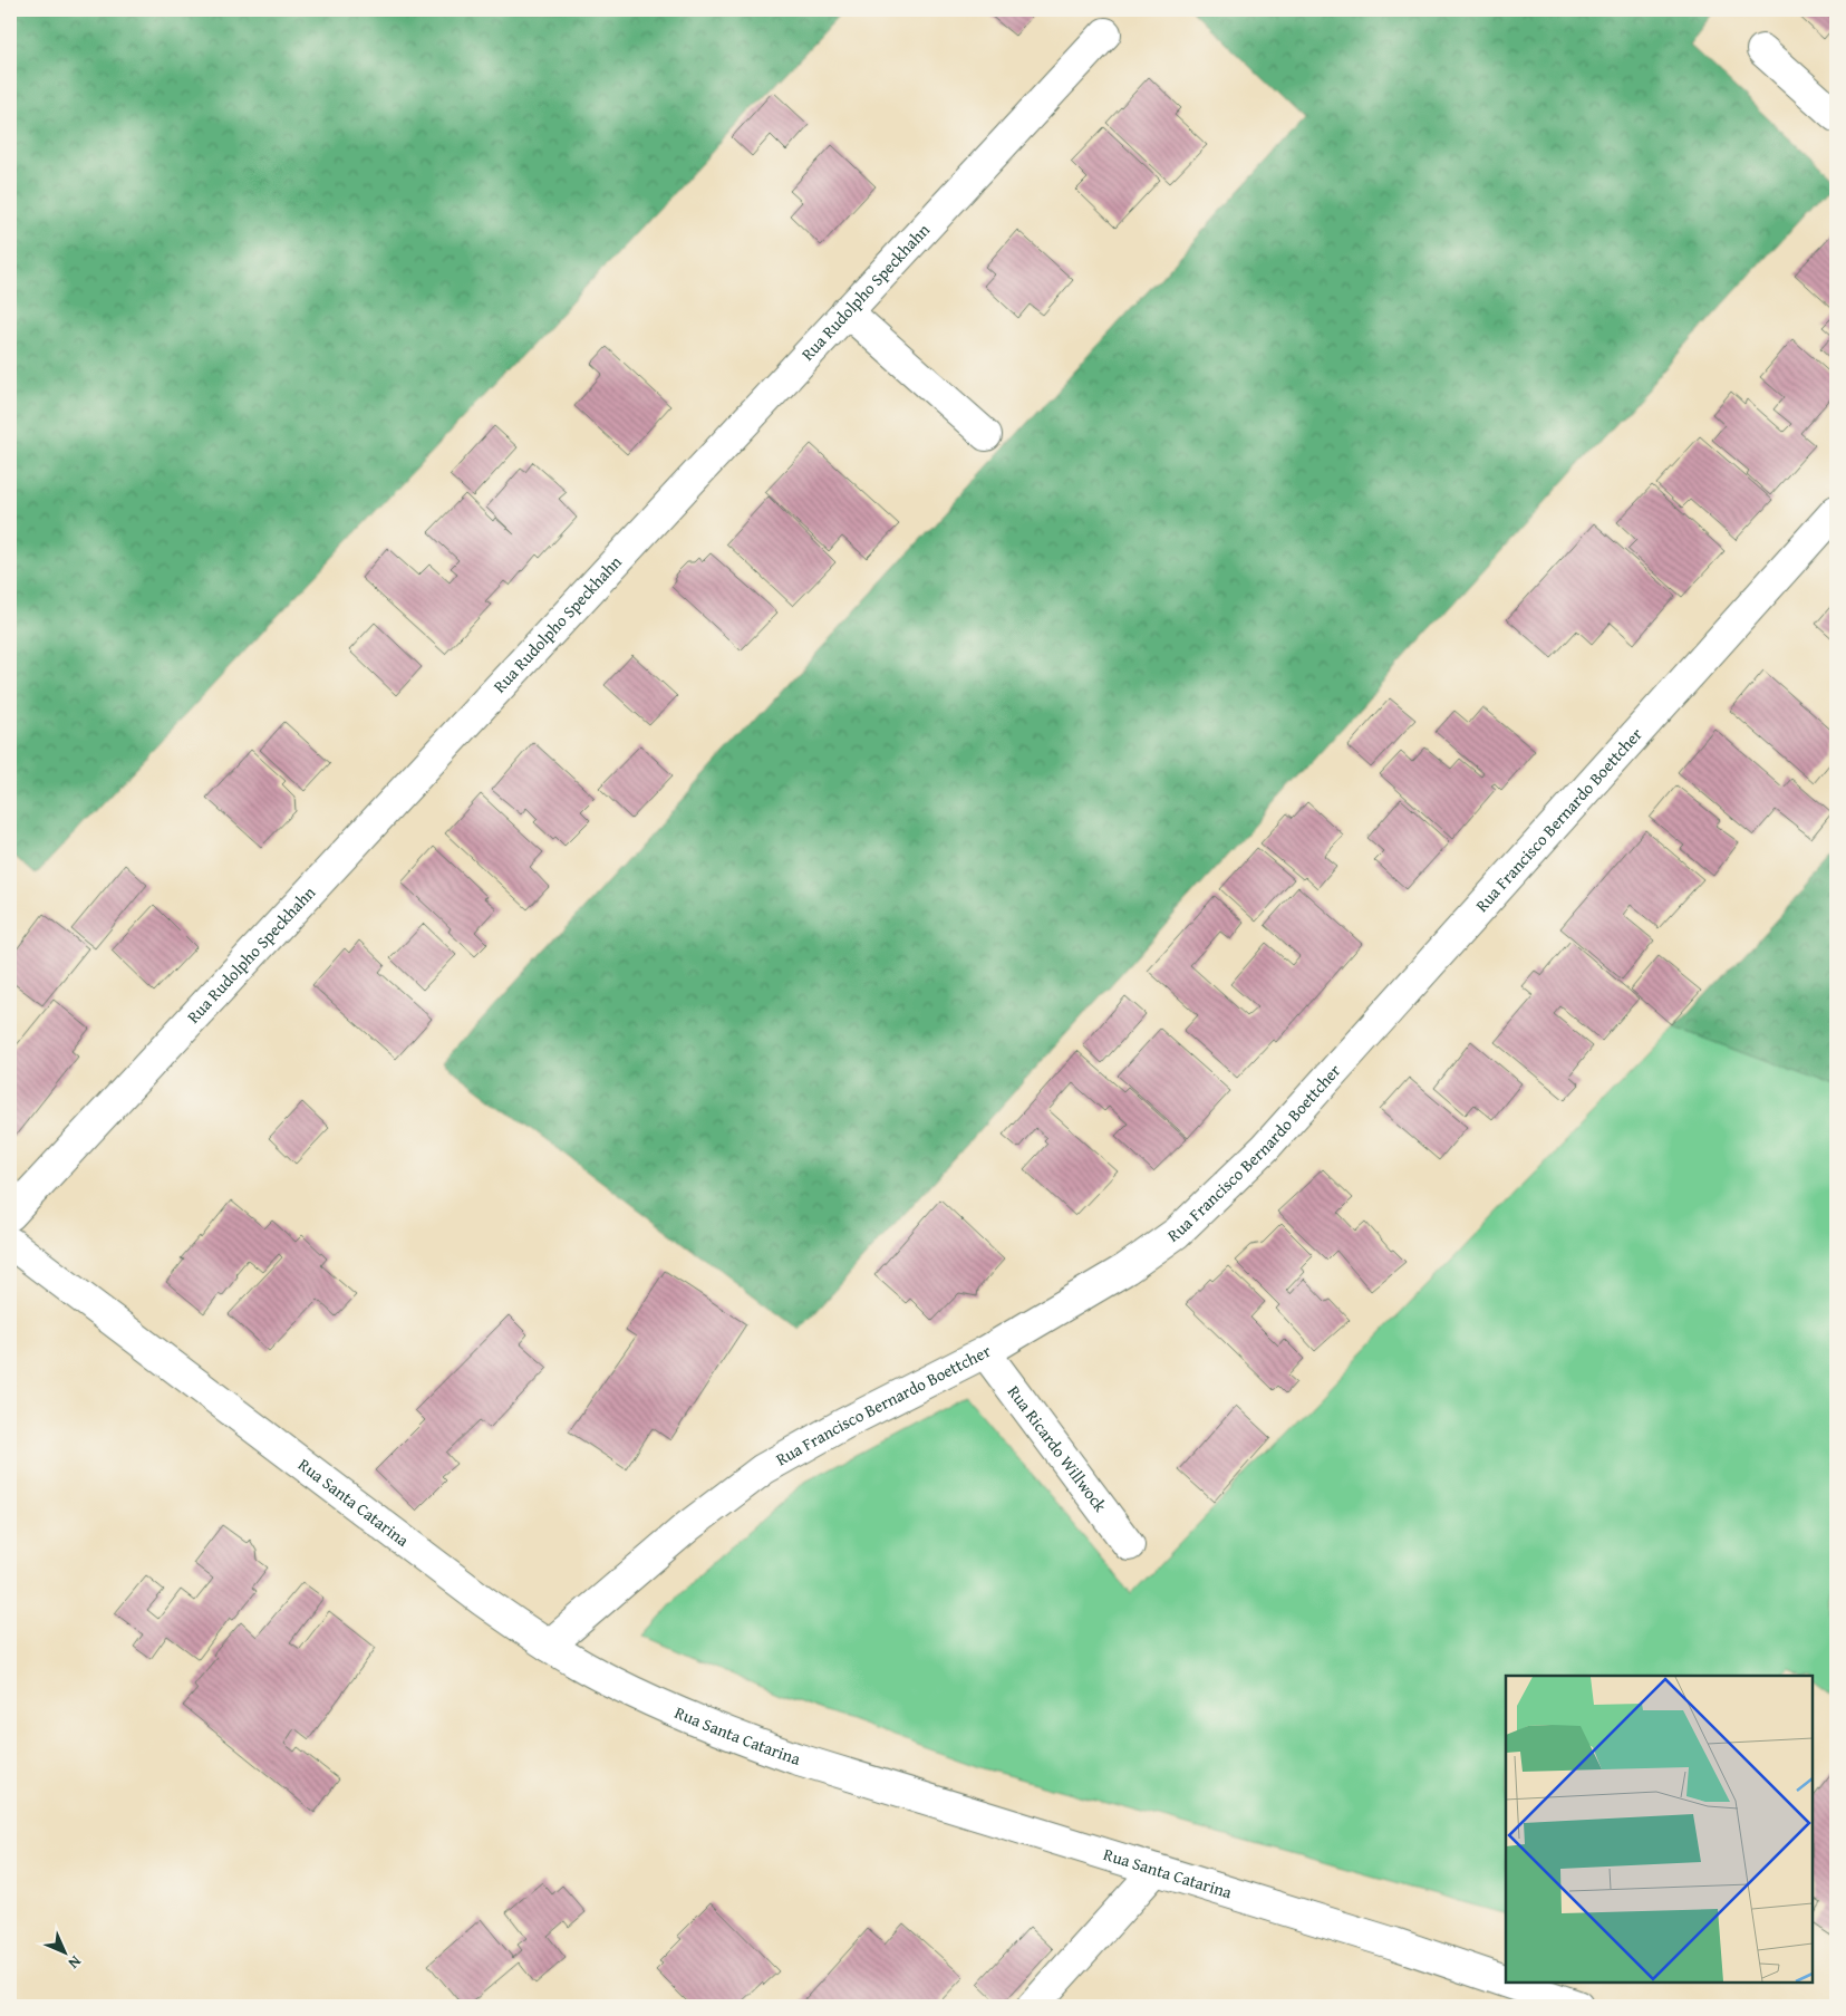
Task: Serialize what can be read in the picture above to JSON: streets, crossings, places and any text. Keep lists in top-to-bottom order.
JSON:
{
  "streets": {
    "street": [
      "Rua Rudolpho Speckhahn",
      "Rua Francisco Bernardo Boettcher",
      "Rua Ricardo Willwock",
      "Rua Santa Catarina"
    ]
  },
  "crossings": [
    ["Rua Francisco Bernardo Boettcher", "Rua Ricardo Willwock"],
    ["Rua Francisco Bernardo Boettcher", "Rua Santa Catarina"]
  ],
  "north": "bottom right"
}
